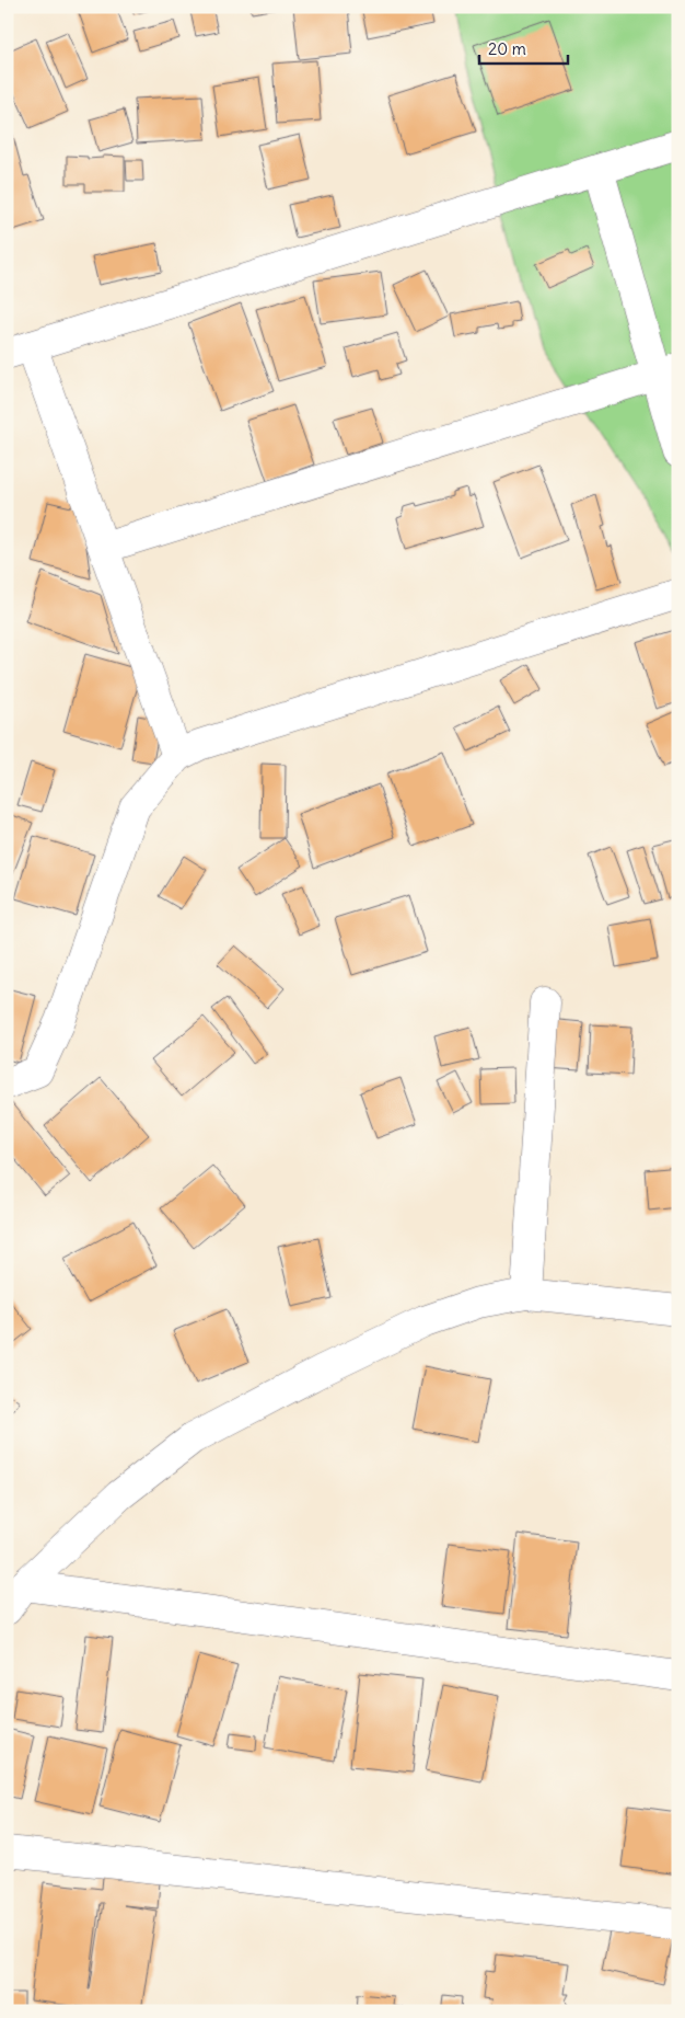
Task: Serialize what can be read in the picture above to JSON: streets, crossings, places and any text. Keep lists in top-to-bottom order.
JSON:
{
  "scale_bar": "20 m"
}
